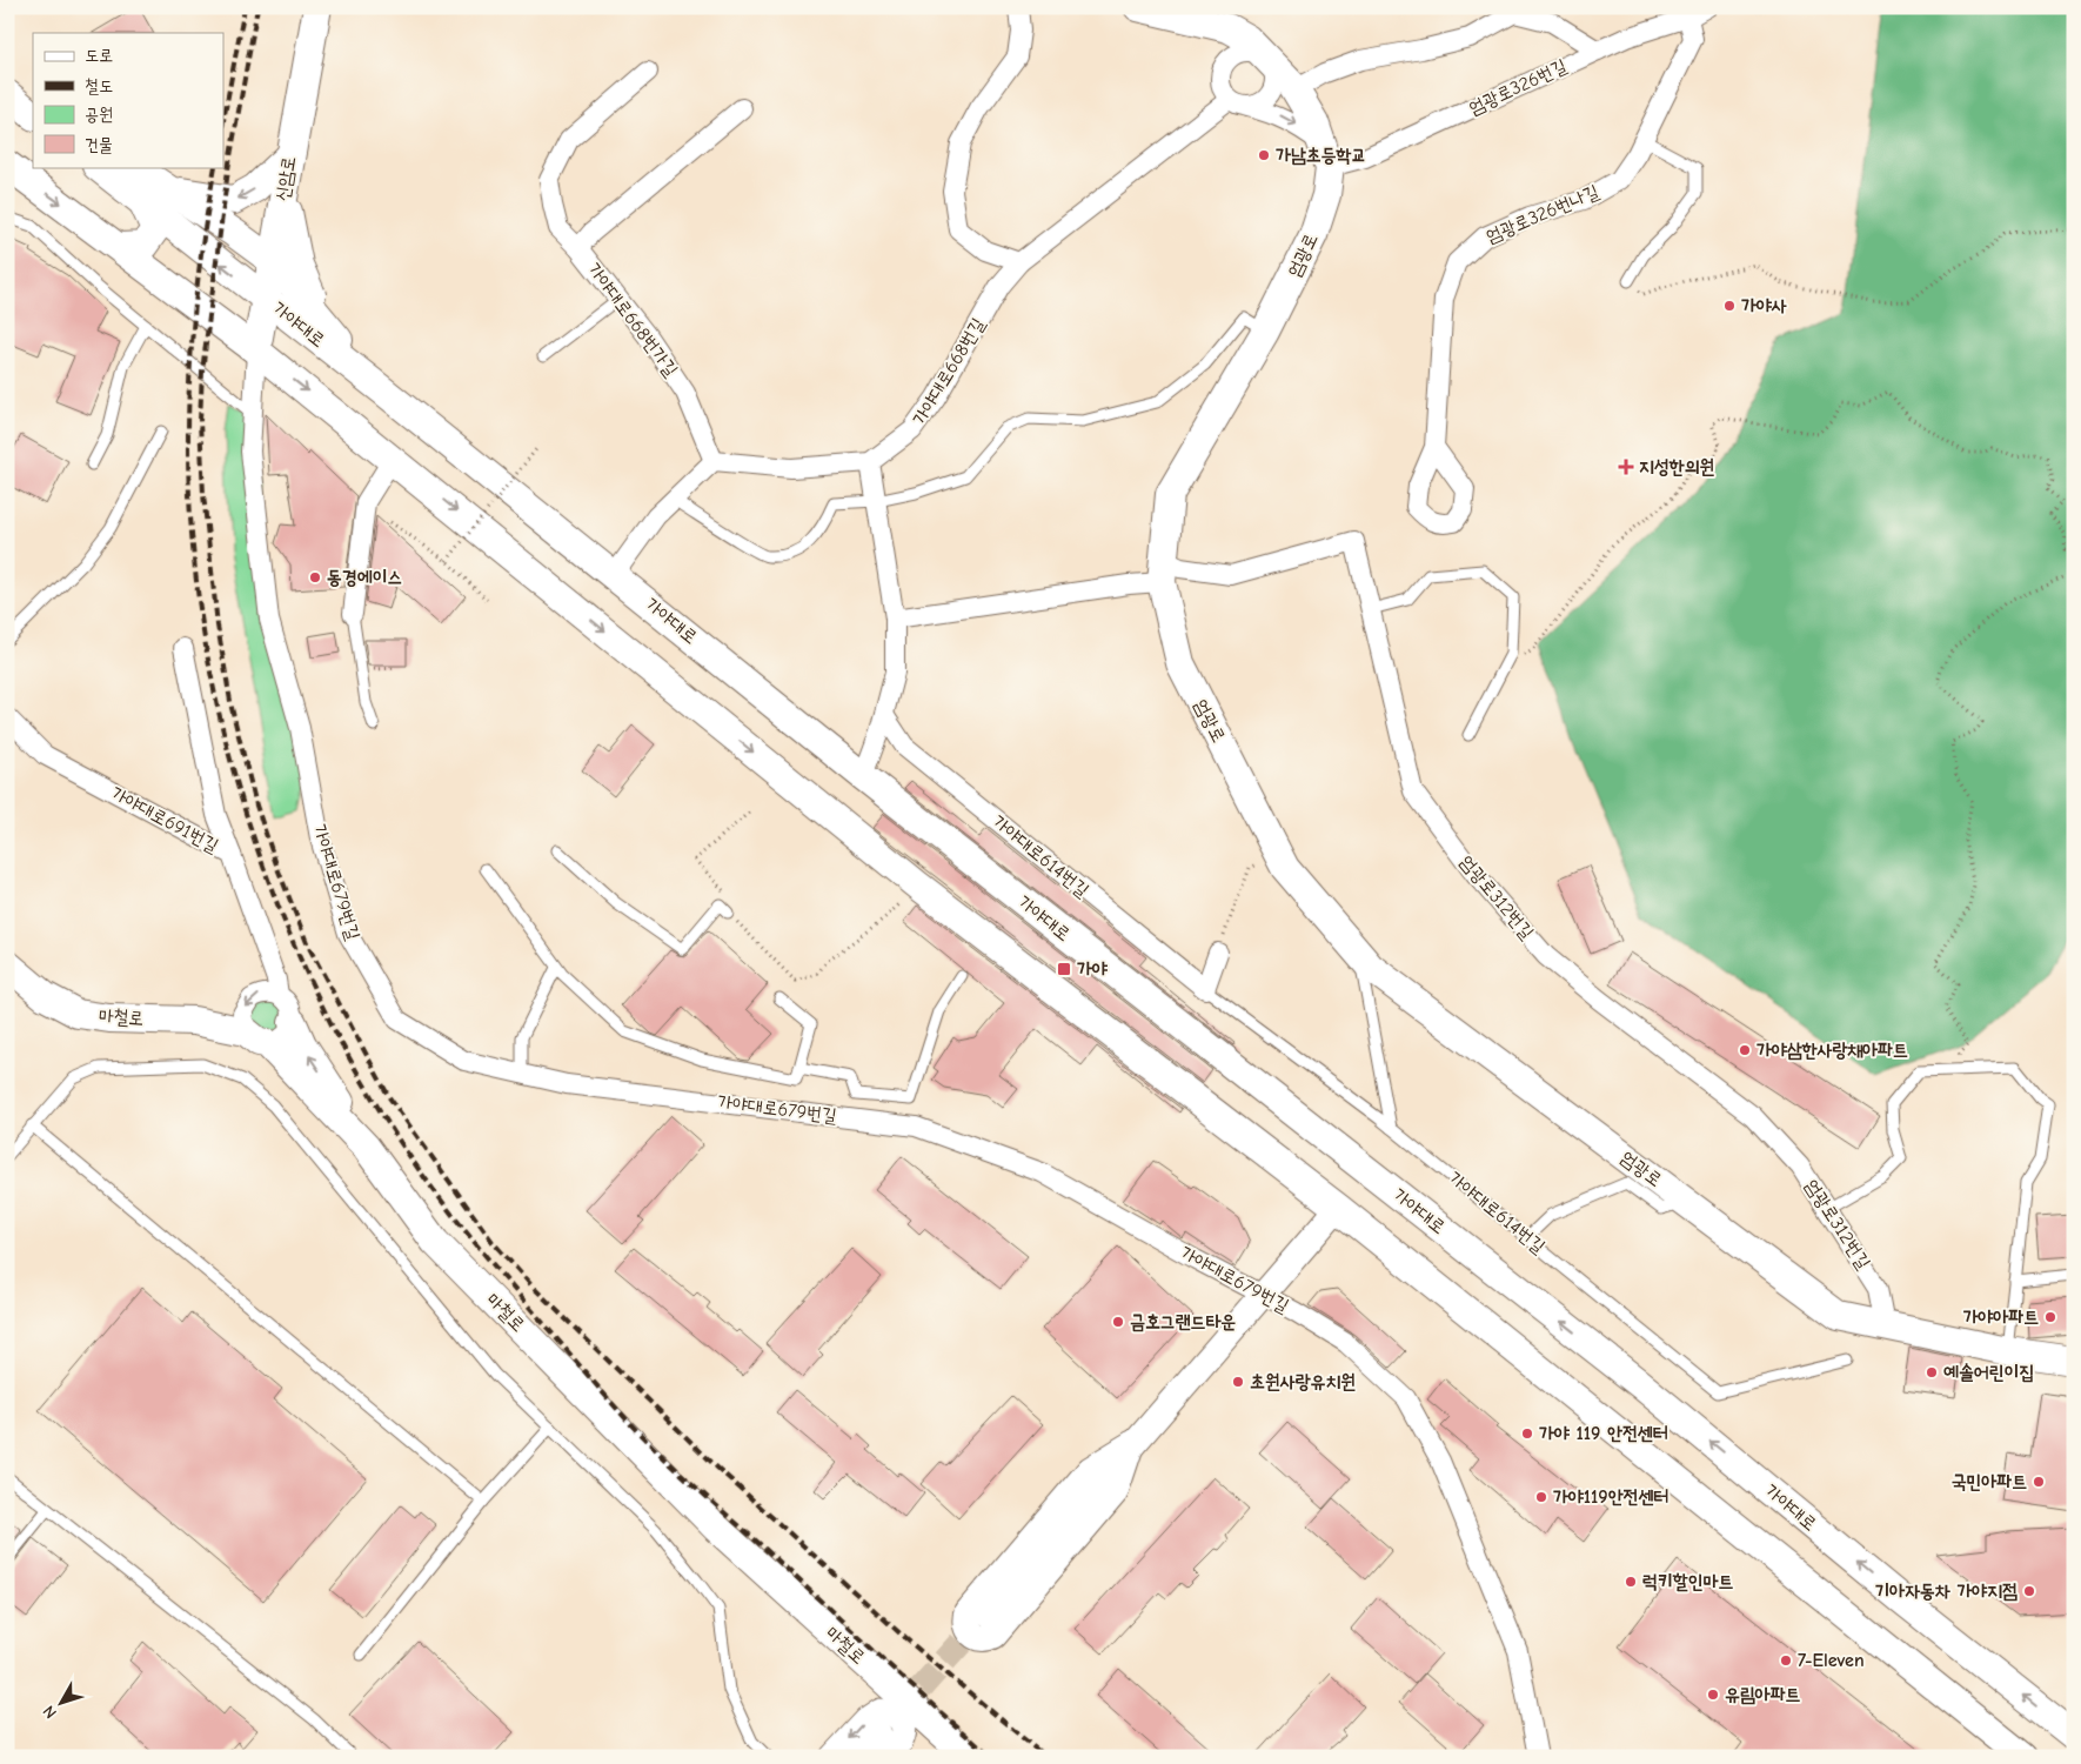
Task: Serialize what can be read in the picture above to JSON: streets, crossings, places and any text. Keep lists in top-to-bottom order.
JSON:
{
  "streets": {
    "main road": [
      "신암로",
      "엄광로",
      "가야대로",
      "마철로"
    ],
    "street": [
      "엄광로326번길",
      "엄광로326번나길",
      "가야대로668번가길",
      "가야대로668번길",
      "가야대로691번길",
      "가야대로614번길",
      "가야대로679번길",
      "엄광로312번길"
    ]
  },
  "crossings": [
    ["엄광로326번길", "엄광로326번나길"],
    ["엄광로326번길", "엄광로"],
    ["신암로", "가야대로"],
    ["신암로", "가야대로679번길"],
    ["엄광로", "엄광로312번길"],
    ["가야대로691번길", "마철로"]
  ],
  "places": {
    "other": [
      "가남초등학교",
      "가야사",
      "동경에이스",
      "가야삼한사랑채아파트",
      "가야아파트",
      "금호그랜드타운",
      "예솔어린이집",
      "초원사랑유치원",
      "가야 119 안전센터",
      "국민아파트",
      "가야119안전센터",
      "럭키할인마트",
      "기아자동차 가야지점",
      "7-Eleven",
      "유림아파트"
    ],
    "health": ["지성한의원"],
    "transit": ["가야"]
  },
  "legend": [
    "도로",
    "철도",
    "공원",
    "건물"
  ],
  "north": "bottom left"
}
